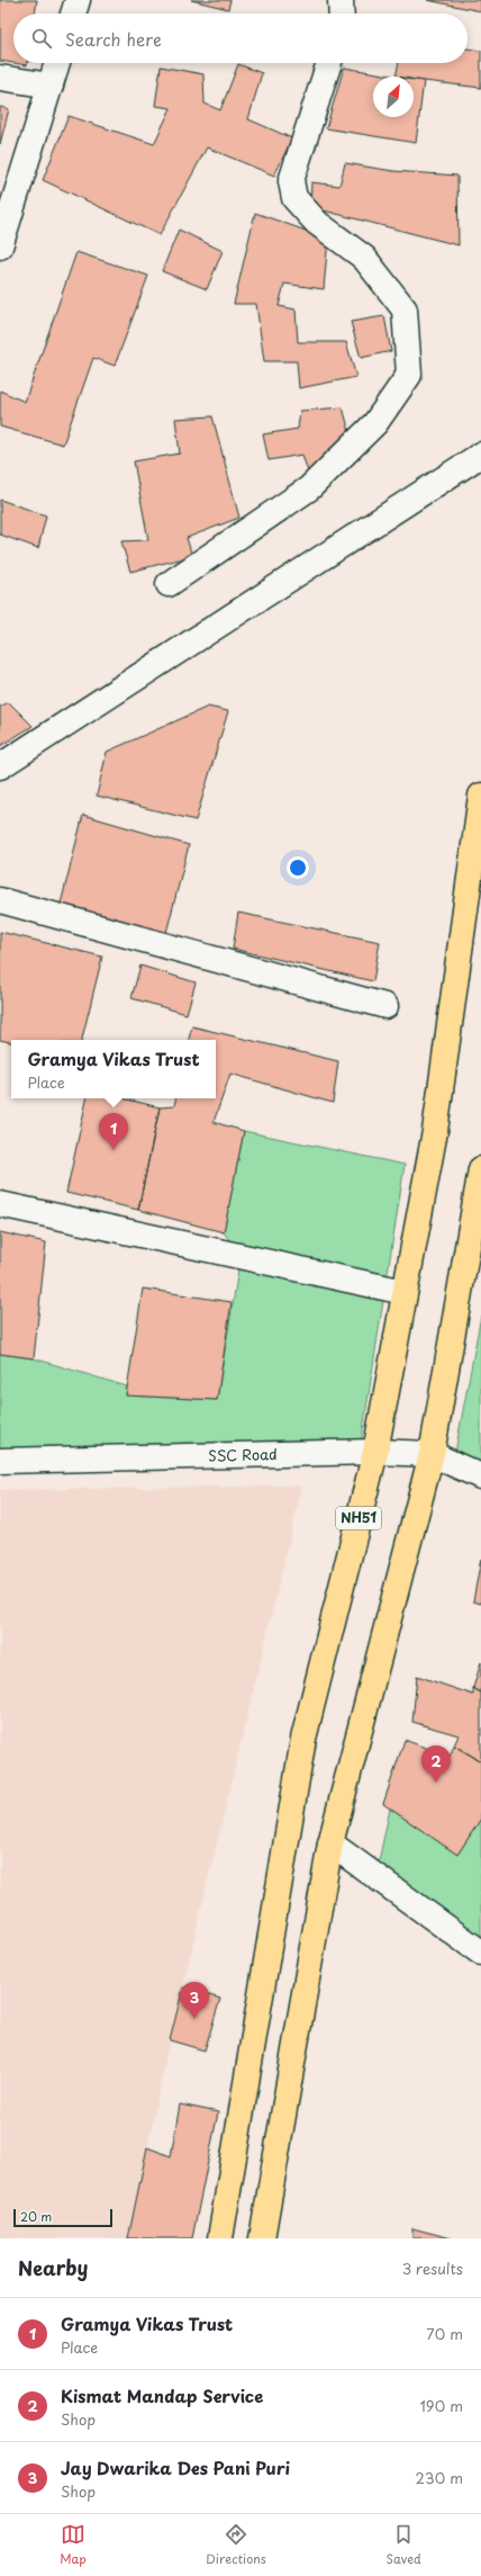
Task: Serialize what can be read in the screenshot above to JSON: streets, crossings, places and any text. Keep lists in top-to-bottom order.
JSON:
{
  "streets": {
    "highway": ["NH51"],
    "street": ["SSC Road"]
  },
  "crossings": [
    ["SSC Road", "NH51"]
  ],
  "scale_bar": "20 m",
  "north": "top right",
  "page": {
    "search": "Search here",
    "popup": ["Gramya Vikas Trust", "Place"],
    "pins": ["1", "2", "3"],
    "scale": "20 m",
    "heading": ["Nearby", "3 results"],
    "list": [
      {
        "mark": "1",
        "name": "Gramya Vikas Trust",
        "note": "Place",
        "value": "70 m"
      },
      {
        "mark": "2",
        "name": "Kismat Mandap Service",
        "note": "Shop",
        "value": "190 m"
      },
      {
        "mark": "3",
        "name": "Jay Dwarika Des Pani Puri",
        "note": "Shop",
        "value": "230 m"
      }
    ],
    "nav": ["Map", "Directions", "Saved"]
  }
}
